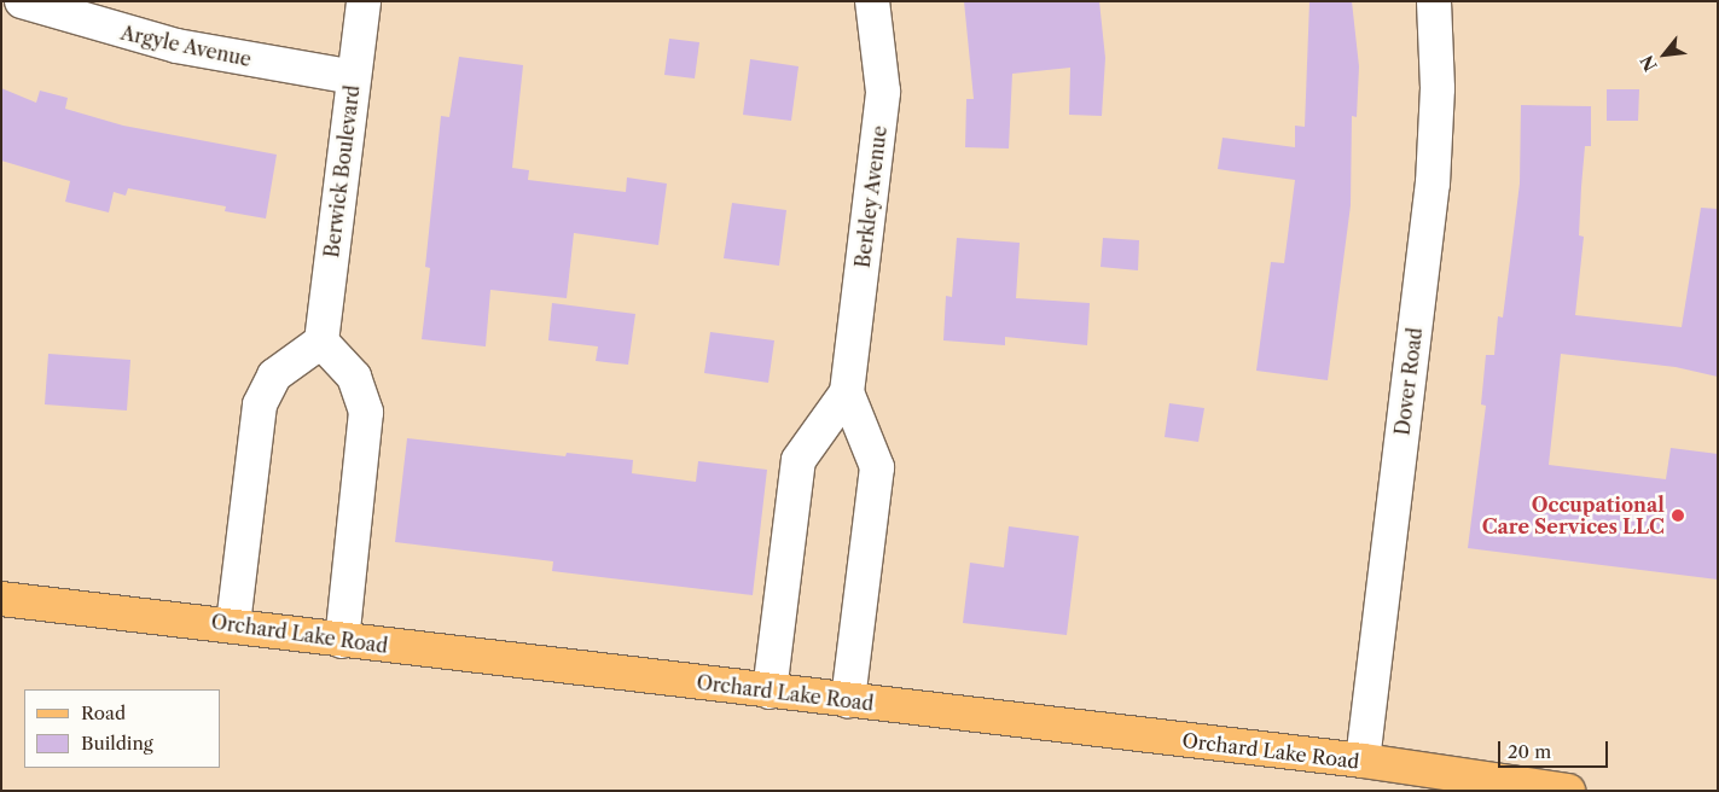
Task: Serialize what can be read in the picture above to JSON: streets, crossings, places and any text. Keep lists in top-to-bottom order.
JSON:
{
  "streets": {
    "main road": ["Orchard Lake Road"],
    "street": [
      "Argyle Avenue",
      "Berwick Boulevard",
      "Berkley Avenue",
      "Dover Road"
    ]
  },
  "crossings": [
    ["Argyle Avenue", "Berwick Boulevard"],
    ["Berkley Avenue", "Orchard Lake Road"],
    ["Dover Road", "Orchard Lake Road"]
  ],
  "places": ["Occupational Care Services LLC"],
  "legend": ["Road", "Building"],
  "scale_bar": "20 m",
  "north": "bottom left"
}
